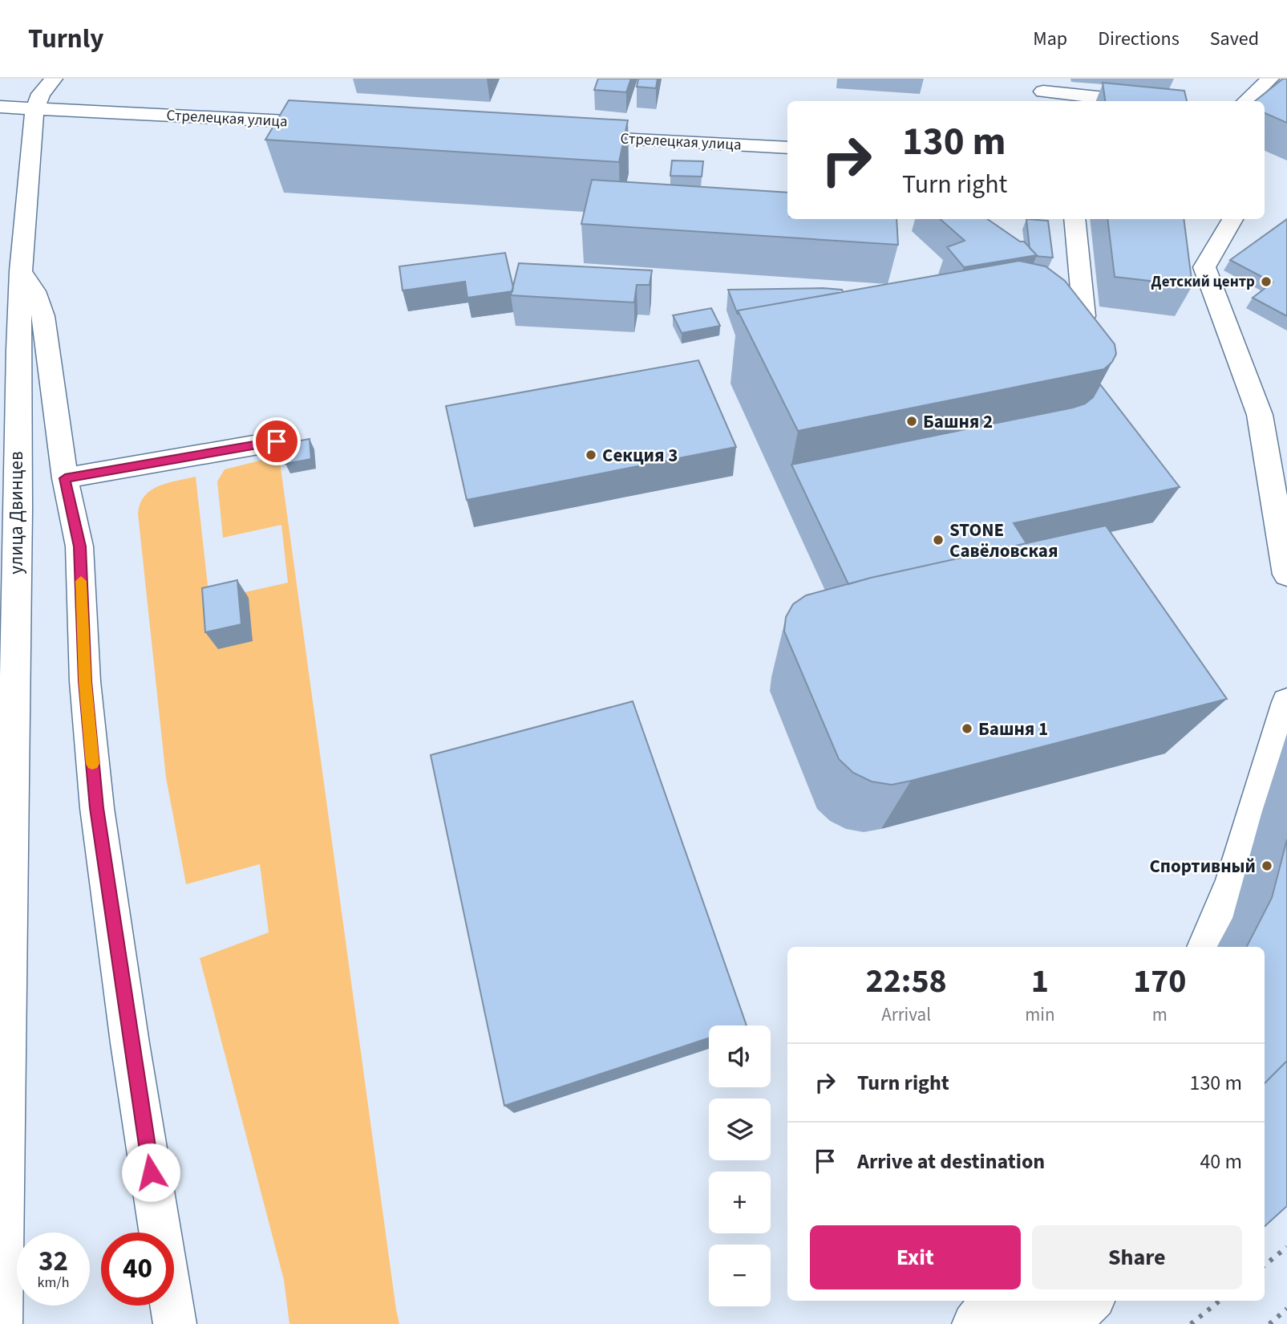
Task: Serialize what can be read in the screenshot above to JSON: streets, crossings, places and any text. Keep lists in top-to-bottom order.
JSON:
{
  "streets": {
    "street": ["Стрелецкая улица", "улица Двинцев"]
  },
  "crossings": [
    ["Стрелецкая улица", "улица Двинцев"]
  ],
  "places": [
    "Детский центр",
    "Башня 2",
    "Секция 3",
    "STONE Савёловская",
    "Башня 1",
    "Спортивный"
  ],
  "page": {
    "header": "Turnly",
    "nav": ["Map", "Directions", "Saved"],
    "turn": ["130 m", "Turn right"],
    "eta": [
      "22:58",
      "Arrival",
      "1",
      "min",
      "170",
      "m"
    ],
    "map_buttons": ["+", "−"],
    "list": [
      {
        "name": "Turn right",
        "value": "130 m"
      },
      {
        "name": "Arrive at destination",
        "value": "40 m"
      }
    ],
    "buttons": ["Exit", "Share"],
    "speed": "32 km/h",
    "limit": "40"
  }
}
